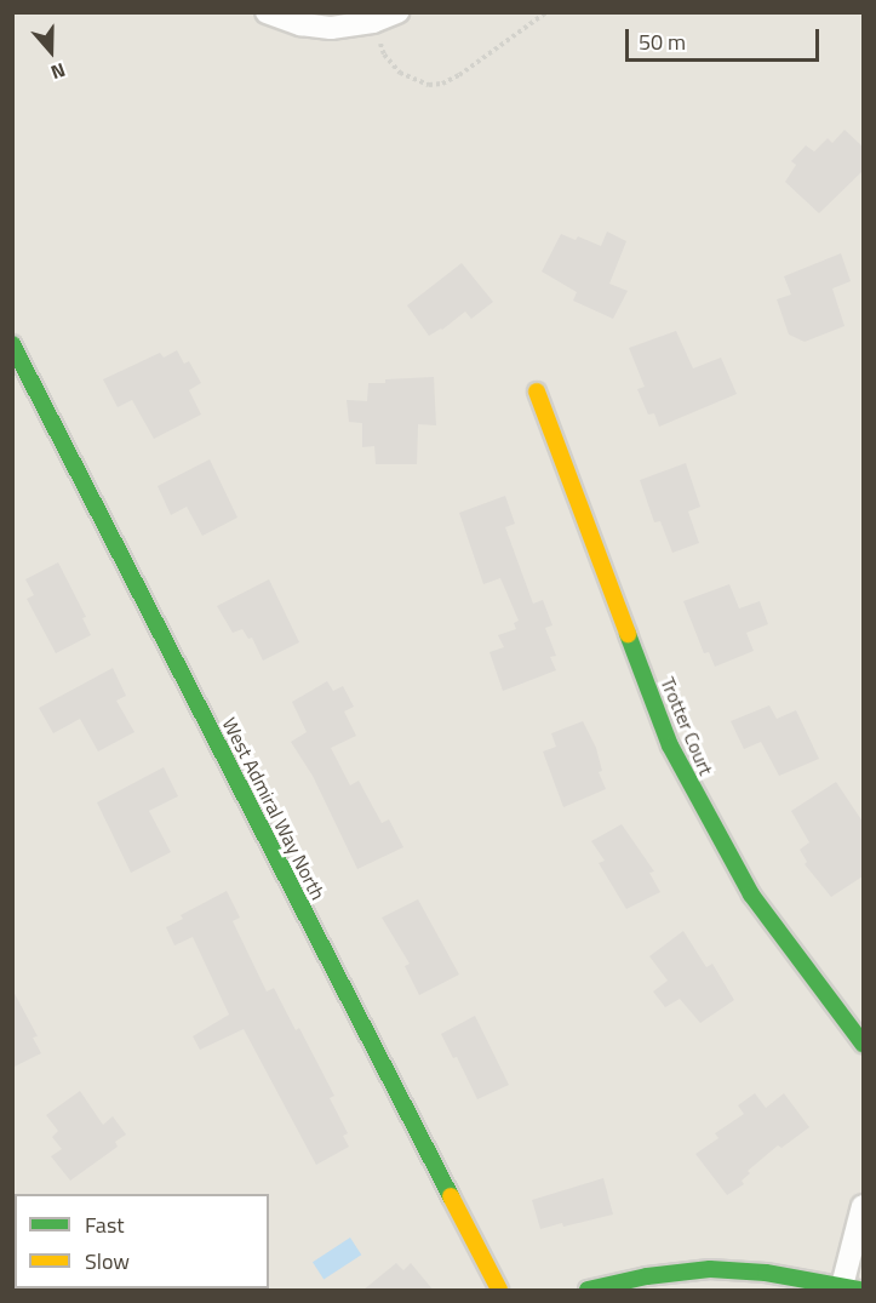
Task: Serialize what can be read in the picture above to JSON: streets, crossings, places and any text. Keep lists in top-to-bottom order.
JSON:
{
  "streets": {
    "street": ["Trotter Court", "West Admiral Way North"]
  },
  "legend": ["Fast", "Slow"],
  "scale_bar": "50 m",
  "north": "bottom"
}
